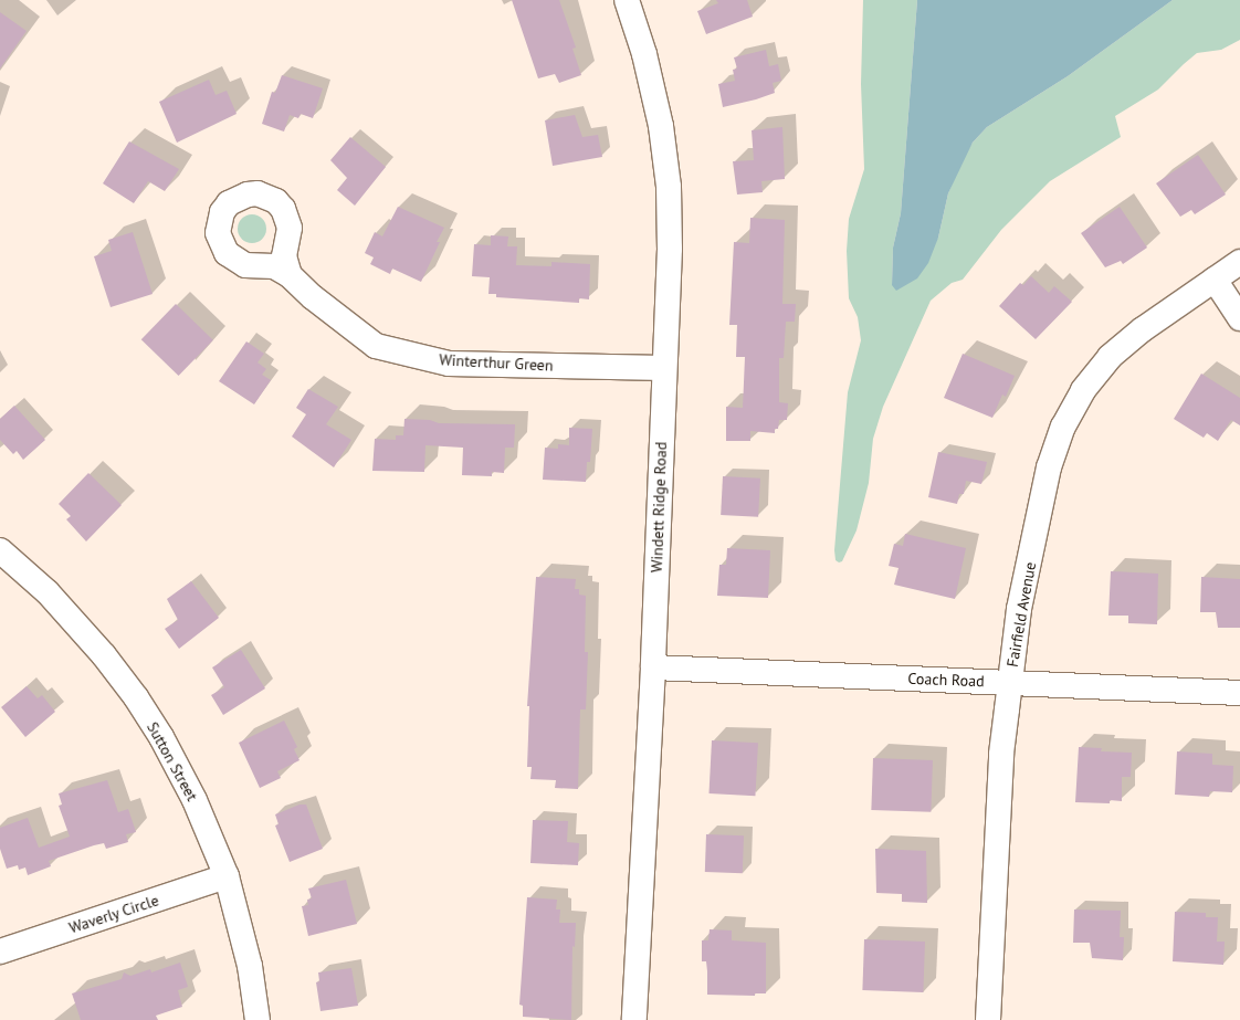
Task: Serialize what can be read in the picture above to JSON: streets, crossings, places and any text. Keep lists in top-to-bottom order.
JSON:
{
  "streets": {
    "street": [
      "Winterthur Green",
      "Windett Ridge Road",
      "Fairfield Avenue",
      "Coach Road",
      "Sutton Street",
      "Waverly Circle"
    ]
  },
  "crossings": [
    ["Winterthur Green", "Windett Ridge Road"],
    ["Windett Ridge Road", "Coach Road"],
    ["Fairfield Avenue", "Coach Road"],
    ["Sutton Street", "Waverly Circle"]
  ]
}
